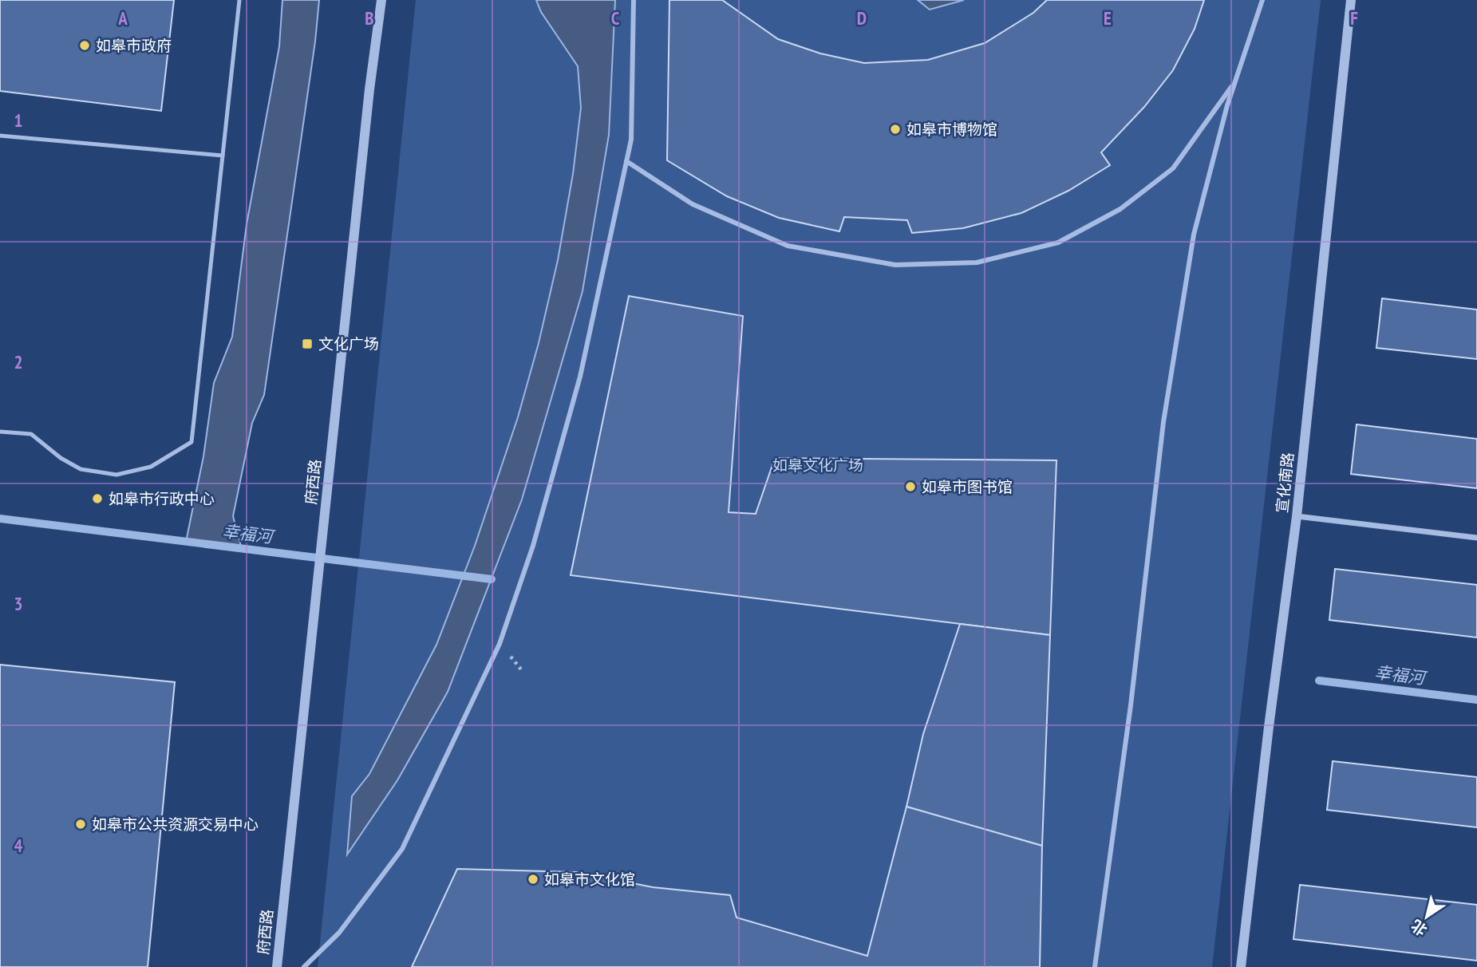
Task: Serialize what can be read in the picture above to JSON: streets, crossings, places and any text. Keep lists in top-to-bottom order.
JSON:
{
  "streets": {
    "street": ["府西路", "宣化南路"]
  },
  "water": ["幸福河"],
  "parks": ["如皋文化广场"],
  "places": {
    "other": [
      "如皋市政府",
      "如皋市博物馆",
      "如皋市图书馆",
      "如皋市行政中心",
      "如皋市公共资源交易中心",
      "如皋市文化馆"
    ],
    "transit": ["文化广场"]
  },
  "north": "bottom left",
  "grid": {
    "columns": [
      "A",
      "B",
      "C",
      "D",
      "E",
      "F"
    ],
    "rows": [
      "1",
      "2",
      "3",
      "4"
    ]
  }
}
